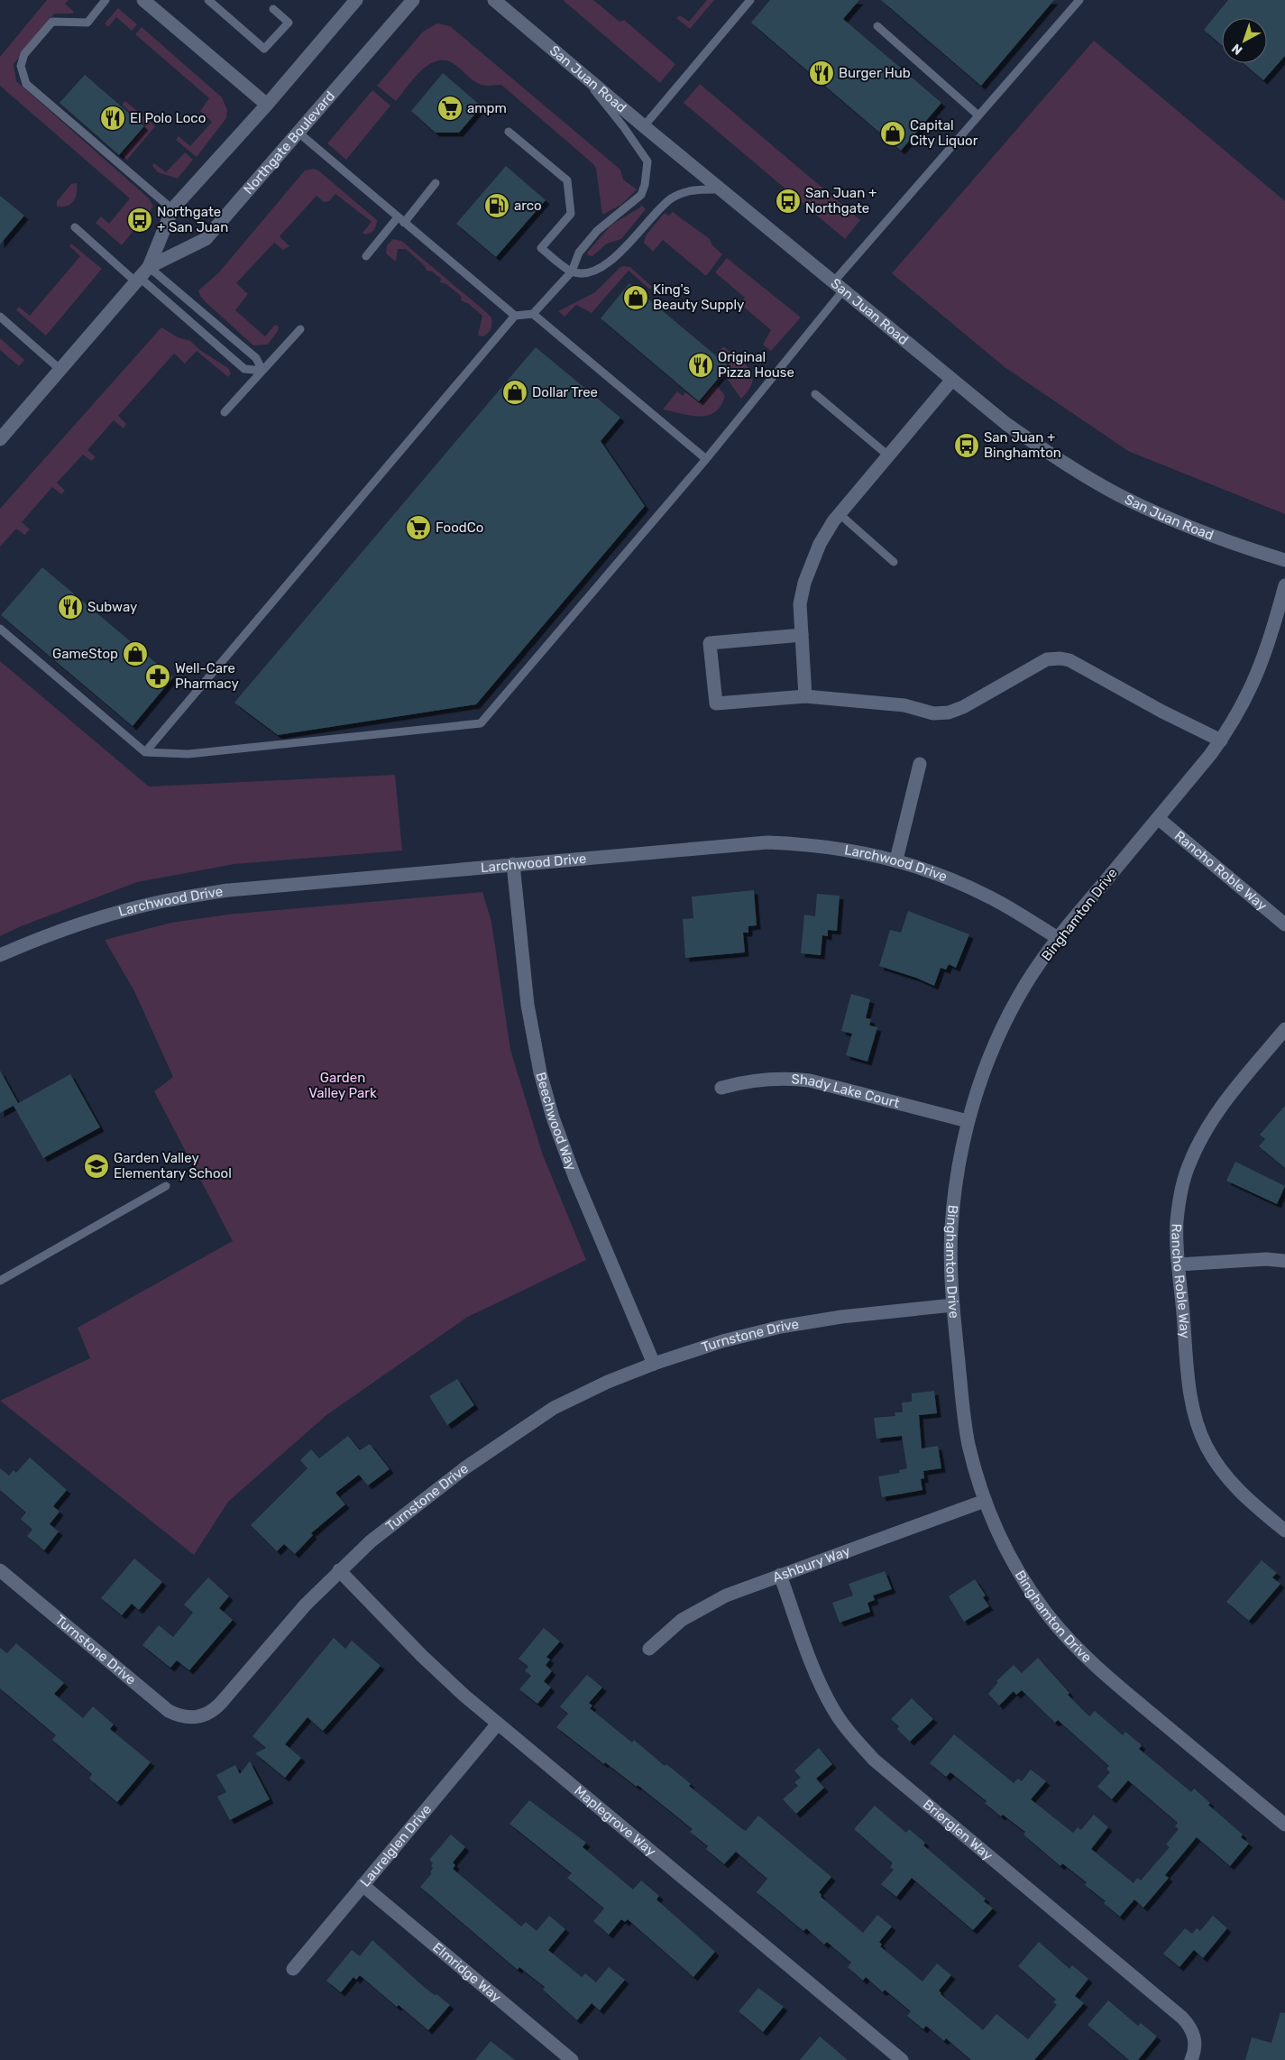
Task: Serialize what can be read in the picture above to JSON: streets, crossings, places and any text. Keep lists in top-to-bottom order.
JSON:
{
  "streets": {
    "street": [
      "San Juan Road",
      "Northgate Boulevard",
      "Larchwood Drive",
      "Rancho Roble Way",
      "Binghamton Drive",
      "Shady Lake Court",
      "Beechwood Way",
      "Turnstone Drive",
      "Ashbury Way",
      "Maplegrove Way",
      "Brierglen Way",
      "Laurelglen Drive",
      "Elmridge Way"
    ]
  },
  "crossings": [
    ["Larchwood Drive", "Binghamton Drive"],
    ["Larchwood Drive", "Beechwood Way"],
    ["Rancho Roble Way", "Binghamton Drive"],
    ["Binghamton Drive", "Shady Lake Court"],
    ["Binghamton Drive", "Turnstone Drive"],
    ["Binghamton Drive", "Ashbury Way"],
    ["Beechwood Way", "Turnstone Drive"],
    ["Turnstone Drive", "Maplegrove Way"],
    ["Ashbury Way", "Brierglen Way"],
    ["Maplegrove Way", "Laurelglen Drive"],
    ["Laurelglen Drive", "Elmridge Way"]
  ],
  "parks": ["Garden Valley Park"],
  "places": {
    "restaurant": [
      "Burger Hub",
      "El Polo Loco",
      "Original Pizza House",
      "Subway"
    ],
    "supermarket": ["ampm", "FoodCo"],
    "shop": [
      "Capital City Liquor",
      "King's Beauty Supply",
      "Dollar Tree",
      "GameStop"
    ],
    "bus stop": ["San Juan + Northgate", "Northgate + San Juan", "San Juan + Binghamton"],
    "fuel station": ["arco"],
    "pharmacy": ["Well-Care Pharmacy"],
    "school or university": ["Garden Valley Elementary School"]
  },
  "north": "bottom left"
}
